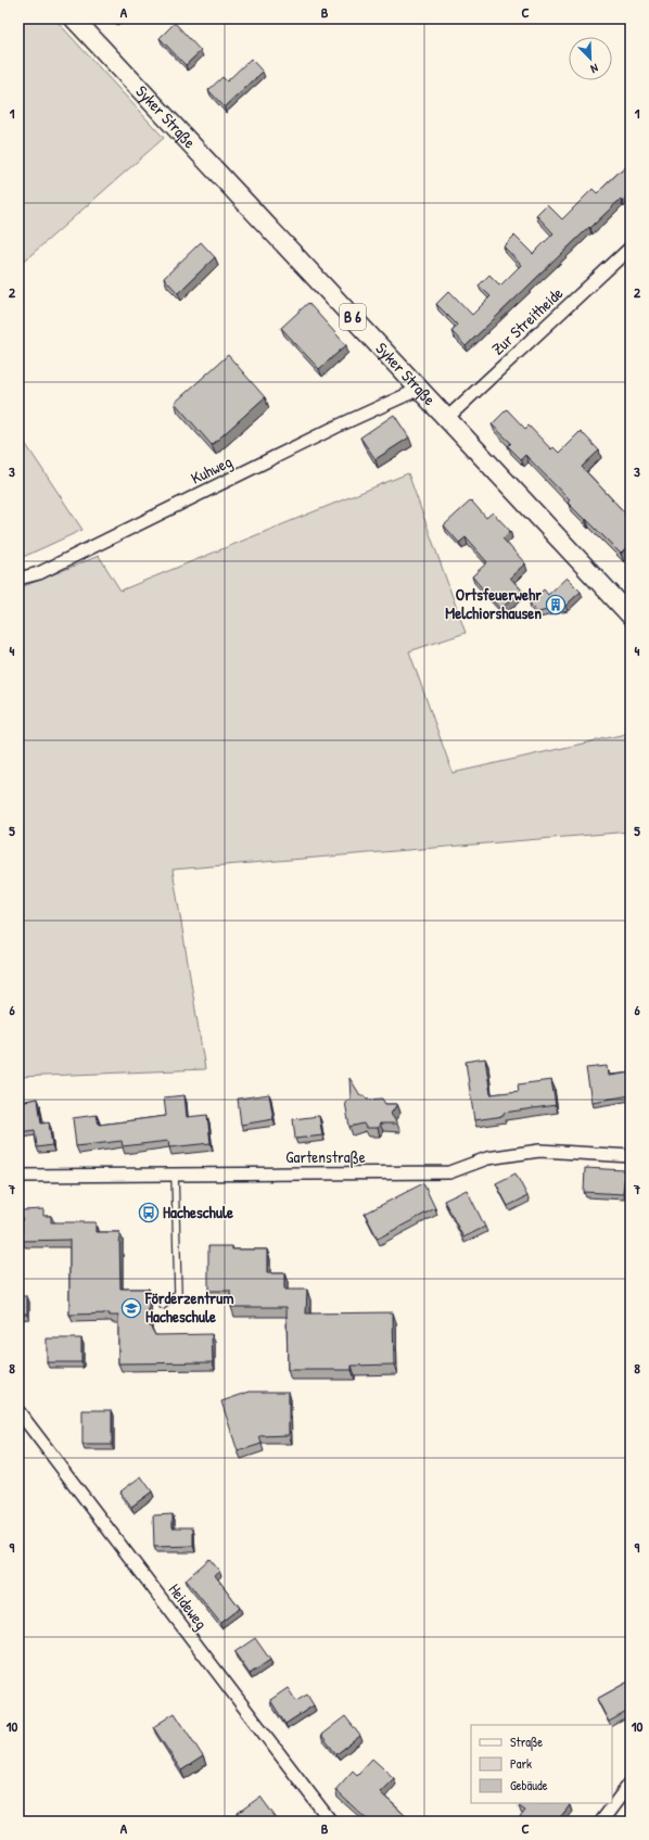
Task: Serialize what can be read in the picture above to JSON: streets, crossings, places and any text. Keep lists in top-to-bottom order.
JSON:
{
  "streets": {
    "main road": ["Syker Straße", "B 6"],
    "street": [
      "Zur Streitheide",
      "Kuhweg",
      "Gartenstraße",
      "Heideweg"
    ]
  },
  "crossings": [
    ["Syker Straße", "Zur Streitheide"],
    ["Syker Straße", "Kuhweg"]
  ],
  "places": {
    "building": ["Ortsfeuerwehr Melchiorshausen"],
    "bus stop": ["Hacheschule"],
    "school or university": ["Förderzentrum Hacheschule"]
  },
  "legend": ["Straße", "Park", "Gebäude"],
  "north": "bottom right",
  "grid": {
    "columns": ["A", "B", "C"],
    "rows": [
      "1",
      "2",
      "3",
      "4",
      "5",
      "6",
      "7",
      "8",
      "9",
      "10"
    ]
  }
}
